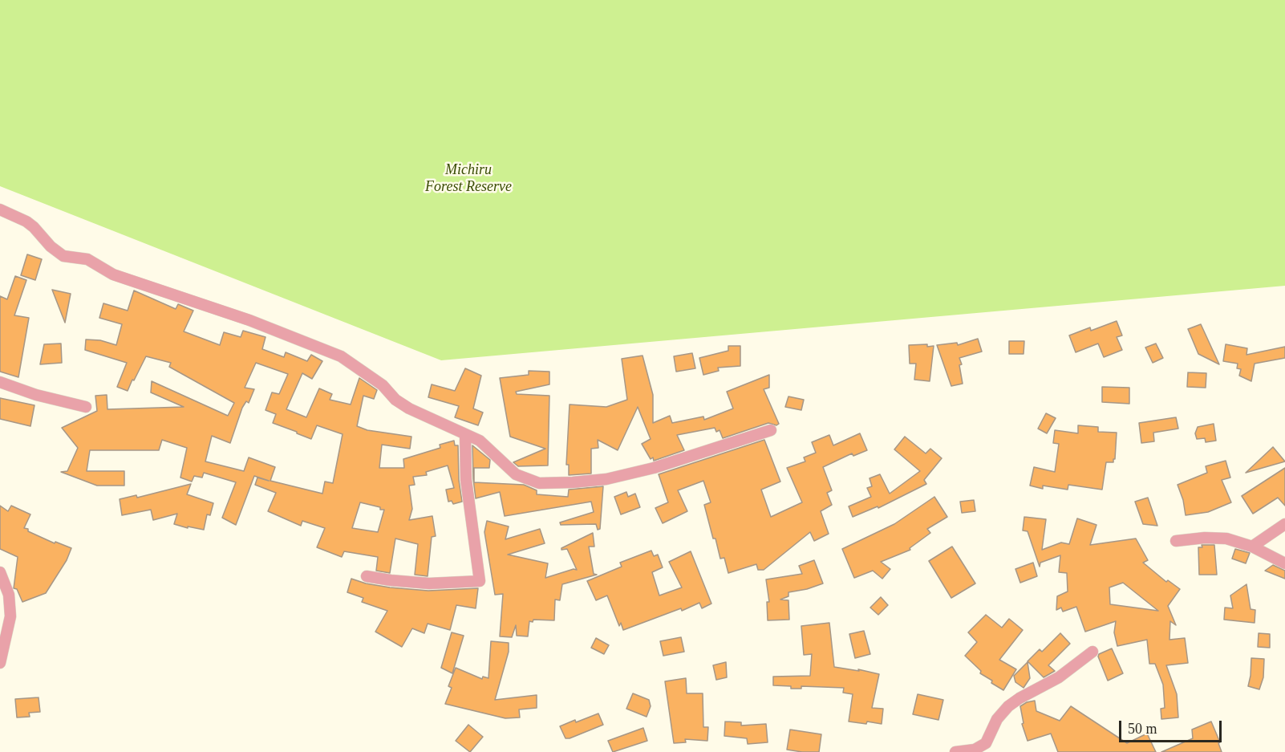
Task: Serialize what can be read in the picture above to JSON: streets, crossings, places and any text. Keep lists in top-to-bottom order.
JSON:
{
  "parks": ["Michiru Forest Reserve"],
  "scale_bar": "50 m"
}
